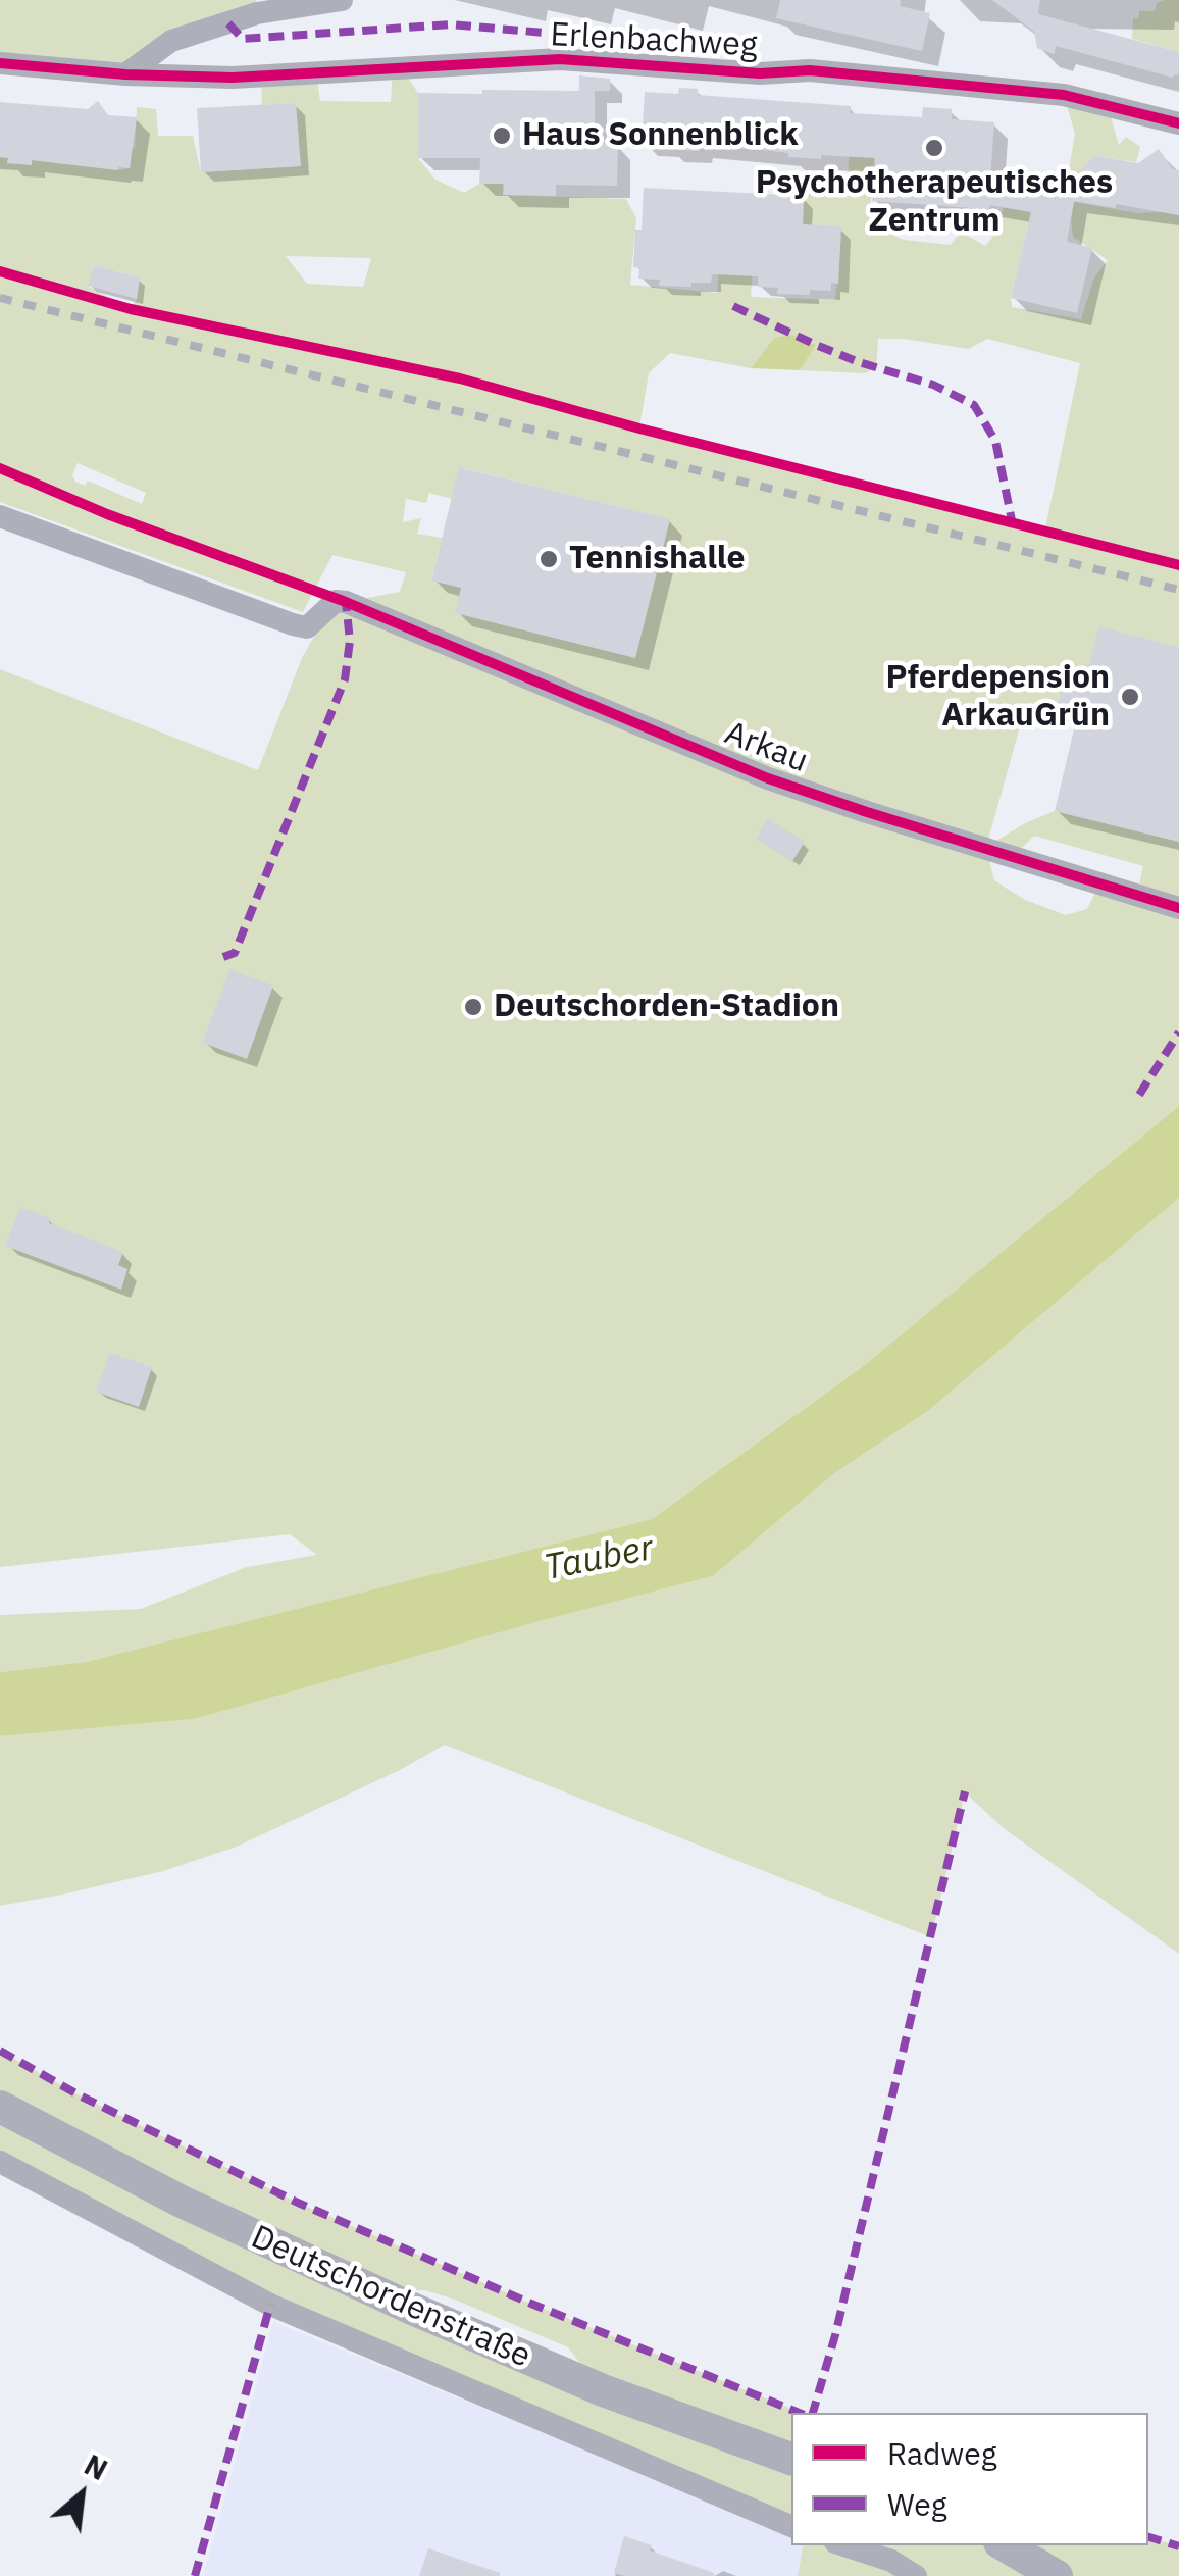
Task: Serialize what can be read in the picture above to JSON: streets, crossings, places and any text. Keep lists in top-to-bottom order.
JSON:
{
  "streets": {
    "street": ["Erlenbachweg", "Arkau", "Deutschordenstraße"]
  },
  "water": ["Tauber"],
  "places": [
    "Haus Sonnenblick",
    "Psychotherapeutisches Zentrum",
    "Tennishalle",
    "Pferdepension ArkauGrün",
    "Deutschorden-Stadion"
  ],
  "legend": ["Radweg", "Weg"],
  "north": "top right"
}
